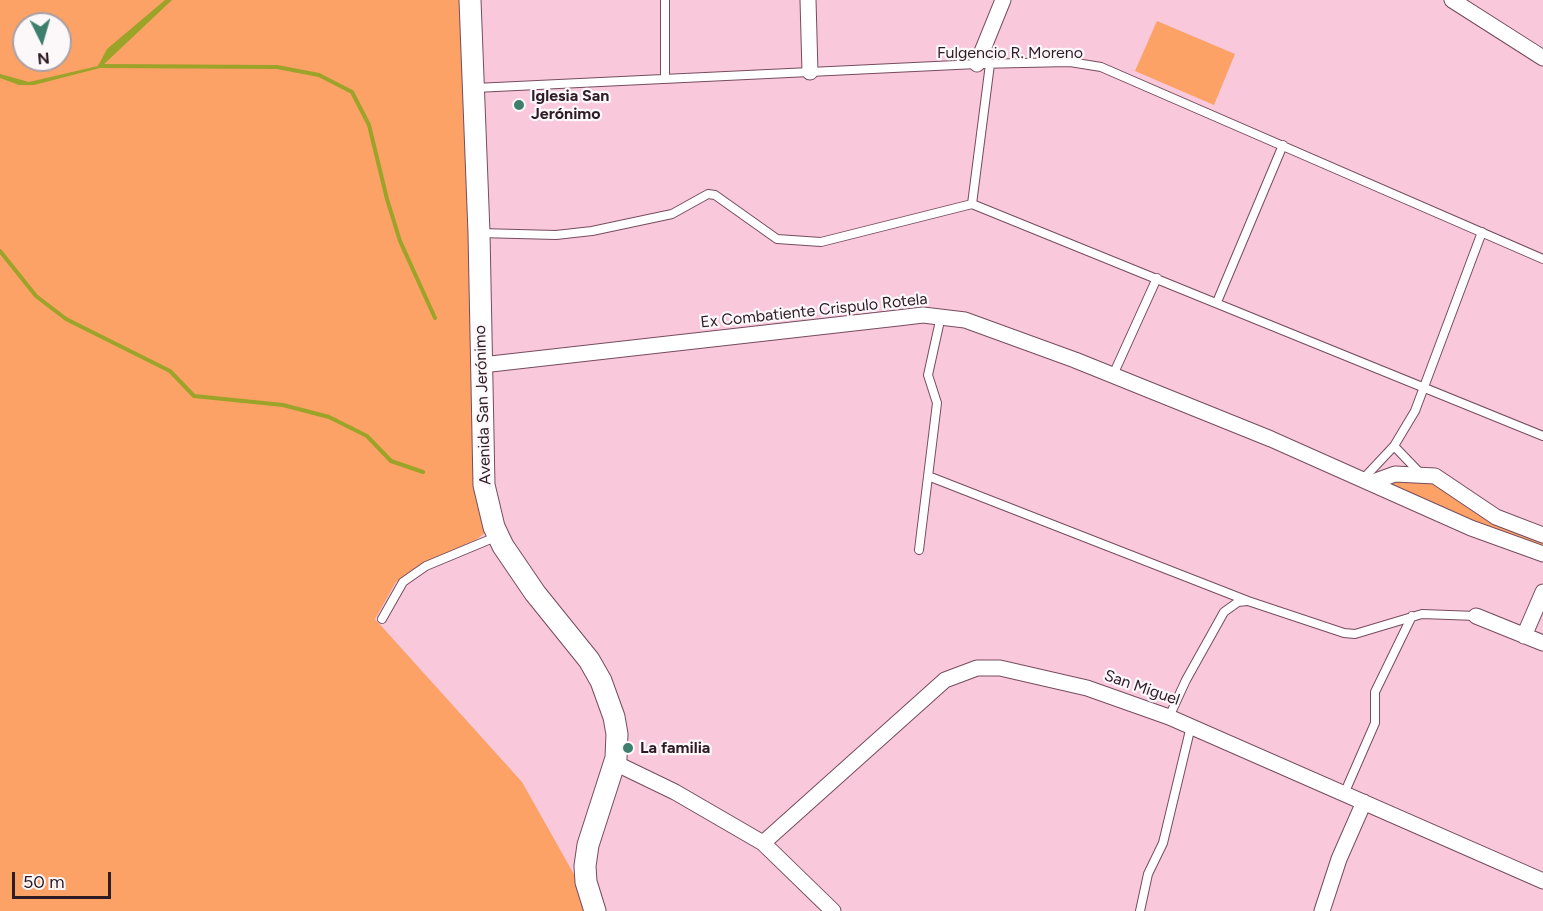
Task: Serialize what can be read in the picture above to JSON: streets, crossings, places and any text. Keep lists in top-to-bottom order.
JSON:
{
  "streets": {
    "street": ["Ex Combatiente Crispulo Rotela", "Avenida San Jerónimo", "San Miguel"],
    "lane": ["Fulgencio R. Moreno"]
  },
  "crossings": [
    ["Fulgencio R. Moreno", "Avenida San Jerónimo"],
    ["Ex Combatiente Crispulo Rotela", "Avenida San Jerónimo"]
  ],
  "places": ["Iglesia San Jerónimo", "La familia"],
  "scale_bar": "50 m",
  "north": "bottom"
}
